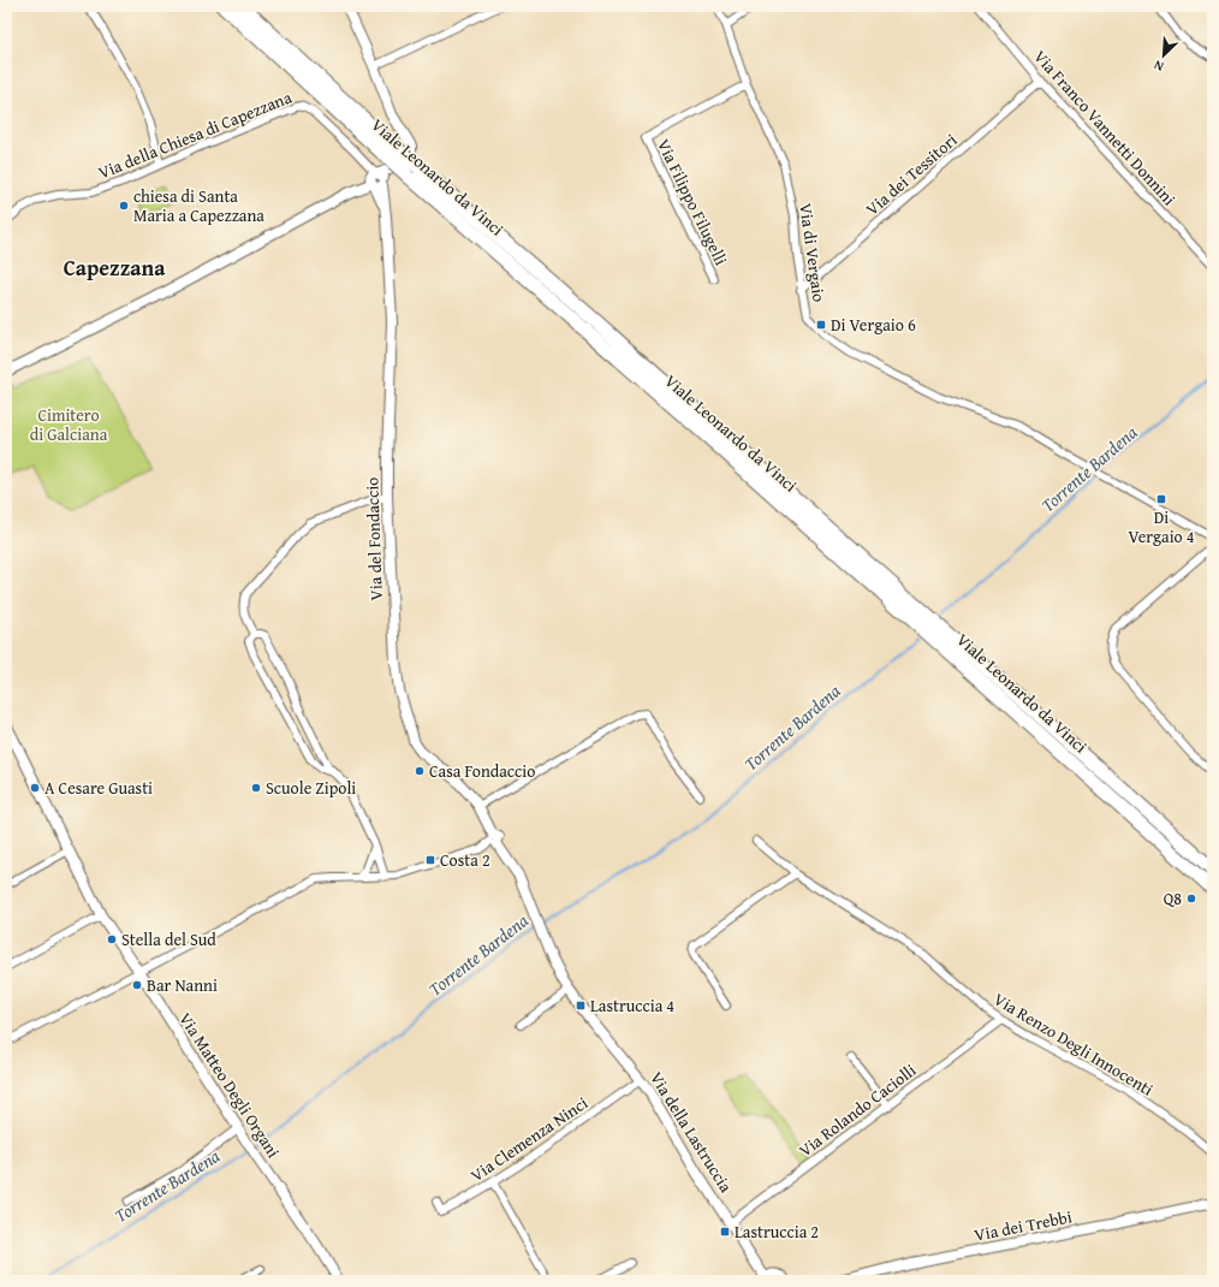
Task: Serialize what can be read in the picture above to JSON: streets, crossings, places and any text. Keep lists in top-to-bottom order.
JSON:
{
  "streets": {
    "highway": ["Viale Leonardo da Vinci"],
    "street": [
      "Via Franco Vannetti Donnini",
      "Via della Chiesa di Capezzana",
      "Via dei Tessitori",
      "Via Filippo Filugelli",
      "Via di Vergaio",
      "Via del Fondaccio",
      "Via Renzo Degli Innocenti",
      "Via Matteo Degli Organi",
      "Via Rolando Caciolli",
      "Via della Lastruccia",
      "Via Clemenza Ninci",
      "Via dei Trebbi"
    ]
  },
  "crossings": [
    ["Via Franco Vannetti Donnini", "Via dei Tessitori"],
    ["Via della Chiesa di Capezzana", "Via del Fondaccio"],
    ["Via dei Tessitori", "Via di Vergaio"],
    ["Via Filippo Filugelli", "Via di Vergaio"],
    ["Via del Fondaccio", "Via della Lastruccia"],
    ["Via Renzo Degli Innocenti", "Via Rolando Caciolli"],
    ["Via Rolando Caciolli", "Via della Lastruccia"],
    ["Via della Lastruccia", "Via Clemenza Ninci"]
  ],
  "districts": ["Capezzana"],
  "water": ["Torrente Bardena"],
  "parks": ["Cimitero di Galciana"],
  "places": {
    "other": [
      "chiesa di Santa Maria a Capezzana",
      "Casa Fondaccio",
      "A Cesare Guasti",
      "Scuole Zipoli",
      "Q8",
      "Stella del Sud",
      "Bar Nanni"
    ],
    "transit": [
      "Di Vergaio 6",
      "Di Vergaio 4",
      "Costa 2",
      "Lastruccia 4",
      "Lastruccia 2"
    ]
  },
  "north": "bottom left"
}
